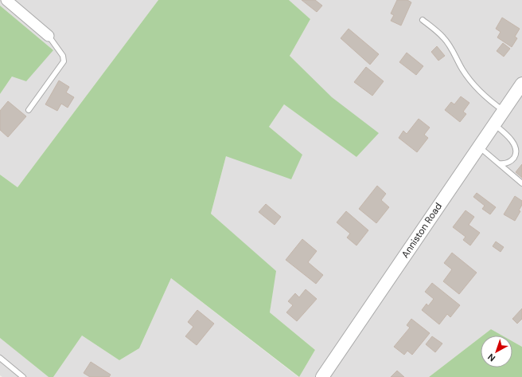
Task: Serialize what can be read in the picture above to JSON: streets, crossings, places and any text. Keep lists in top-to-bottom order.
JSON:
{
  "streets": {
    "street": ["Anniston Road"]
  },
  "north": "bottom left"
}
